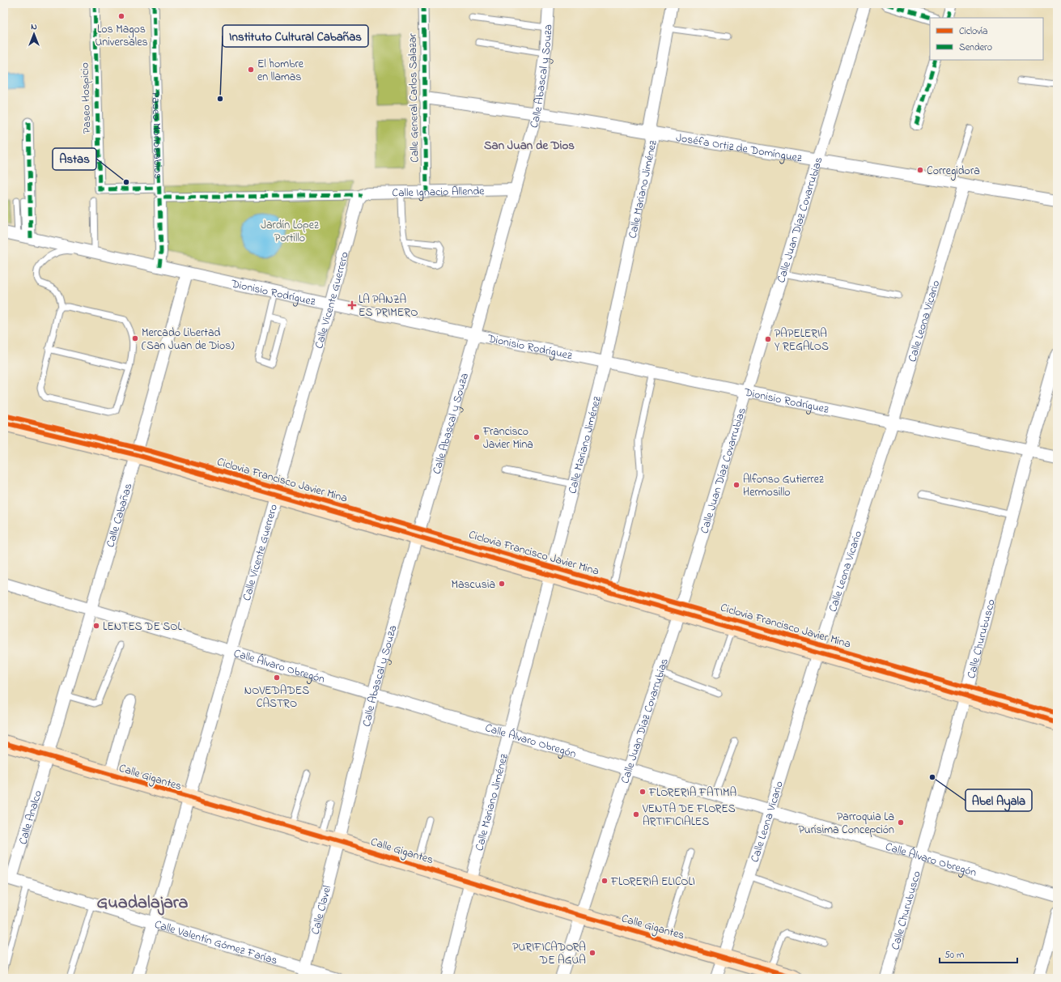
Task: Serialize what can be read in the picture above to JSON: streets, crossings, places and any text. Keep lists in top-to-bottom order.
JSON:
{
  "streets": {
    "main road": ["Calle Gigantes"],
    "street": [
      "Calle Abascal y Souza",
      "Paseo Hospicio",
      "Calle General Carlos Salazar",
      "Paseo Monosabios",
      "Joséfa Ortiz de Domínguez",
      "Calle Mariano Jiménez",
      "Calle Ignacio Allende",
      "Calle Juan Díaz Covarrubias",
      "Dionisio Rodríguez",
      "Calle Vicente Guerrero",
      "Calle Leona Vicario",
      "Calle Cabañas",
      "Calle Churubusco",
      "Calle Álvaro Obregón",
      "Calle Analco",
      "Calle Clavel",
      "Calle Valentín Gómez Farías"
    ],
    "cycle path": ["Ciclovia Francisco Javier Mina"]
  },
  "crossings": [
    ["Calle Abascal y Souza", "Joséfa Ortiz de Domínguez"],
    ["Calle Abascal y Souza", "Calle Ignacio Allende"],
    ["Calle Abascal y Souza", "Dionisio Rodríguez"],
    ["Calle Abascal y Souza", "Calle Álvaro Obregón"],
    ["Calle Abascal y Souza", "Calle Gigantes"],
    ["Calle Abascal y Souza", "Calle Clavel"],
    ["Paseo Hospicio", "Paseo Monosabios"],
    ["Calle General Carlos Salazar", "Joséfa Ortiz de Domínguez"],
    ["Calle General Carlos Salazar", "Calle Ignacio Allende"],
    ["Paseo Monosabios", "Dionisio Rodríguez"],
    ["Joséfa Ortiz de Domínguez", "Calle Mariano Jiménez"],
    ["Joséfa Ortiz de Domínguez", "Calle Juan Díaz Covarrubias"],
    ["Joséfa Ortiz de Domínguez", "Calle Leona Vicario"],
    ["Calle Mariano Jiménez", "Dionisio Rodríguez"],
    ["Calle Mariano Jiménez", "Calle Álvaro Obregón"],
    ["Calle Mariano Jiménez", "Calle Gigantes"],
    ["Calle Ignacio Allende", "Calle Vicente Guerrero"],
    ["Calle Juan Díaz Covarrubias", "Dionisio Rodríguez"],
    ["Calle Juan Díaz Covarrubias", "Calle Álvaro Obregón"],
    ["Calle Juan Díaz Covarrubias", "Calle Gigantes"],
    ["Dionisio Rodríguez", "Calle Vicente Guerrero"],
    ["Dionisio Rodríguez", "Calle Leona Vicario"],
    ["Dionisio Rodríguez", "Calle Cabañas"],
    ["Dionisio Rodríguez", "Calle Churubusco"],
    ["Calle Vicente Guerrero", "Calle Álvaro Obregón"],
    ["Calle Vicente Guerrero", "Calle Gigantes"],
    ["Calle Vicente Guerrero", "Calle Valentín Gómez Farías"],
    ["Calle Leona Vicario", "Calle Álvaro Obregón"],
    ["Calle Leona Vicario", "Calle Gigantes"],
    ["Calle Cabañas", "Calle Álvaro Obregón"],
    ["Calle Cabañas", "Calle Gigantes"],
    ["Calle Cabañas", "Calle Analco"],
    ["Calle Churubusco", "Calle Álvaro Obregón"],
    ["Calle Gigantes", "Calle Analco"],
    ["Calle Gigantes", "Calle Clavel"],
    ["Calle Analco", "Calle Valentín Gómez Farías"],
    ["Calle Clavel", "Calle Valentín Gómez Farías"]
  ],
  "districts": ["San Juan de Dios", "Guadalajara"],
  "parks": ["Jardín López Portillo"],
  "places": {
    "other": [
      "Los Magos Universales",
      "El hombre en llamas",
      "Instituto Cultural Cabañas",
      "Corregidora",
      "Astas",
      "Mercado Libertad (San Juan de Dios)",
      "PAPELERIA Y REGALOS",
      "Francisco Javier Mina",
      "Alfonso Gutierrez Hermosillo",
      "Mascusia",
      "LENTES DE SOL",
      "NOVEDADES CASTRO",
      "Abel Ayala",
      "FLORERIA FATIMA",
      "VENTA DE FLORES ARTIFICIALES",
      "Parroquia La Purísima Concepción",
      "FLORERIA ELICOLI",
      "PURIFICADORA DE AGUA"
    ],
    "health": ["LA PANZA ES PRIMERO"]
  },
  "legend": ["Ciclovía", "Sendero"],
  "scale_bar": "50 m",
  "north": "top"
}
